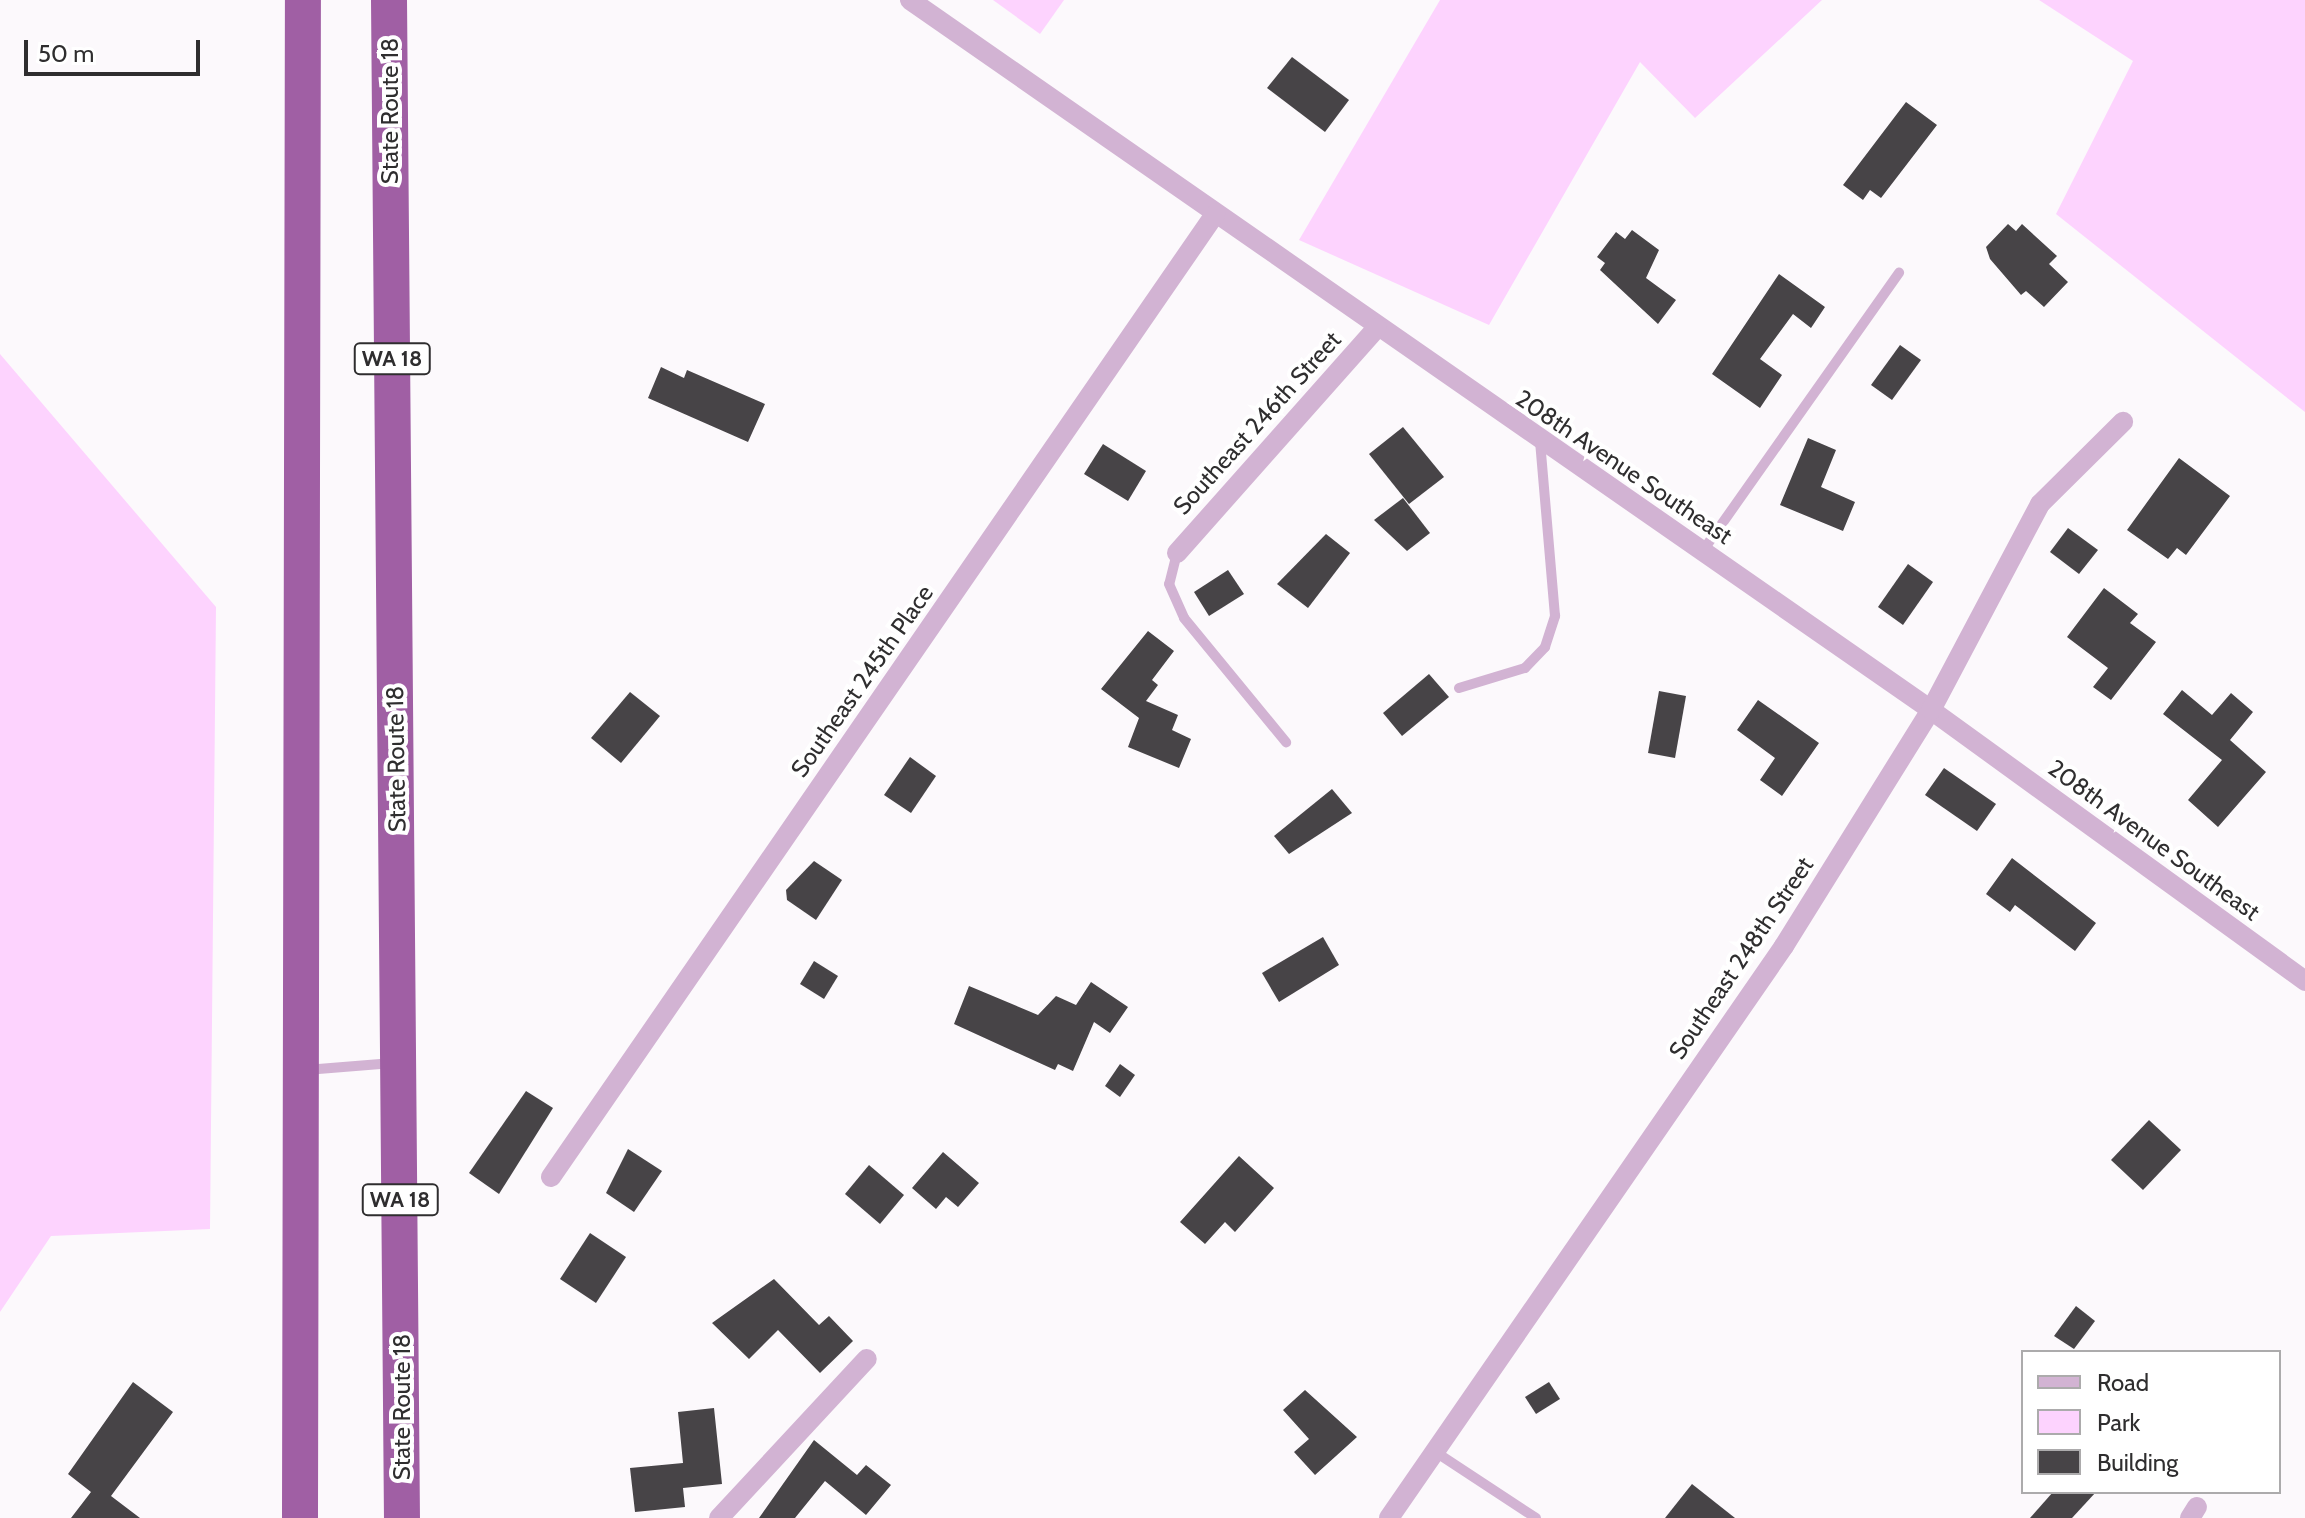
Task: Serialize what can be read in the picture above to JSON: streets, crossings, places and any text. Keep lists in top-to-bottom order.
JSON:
{
  "streets": {
    "highway": ["State Route 18", "WA 18"],
    "street": [
      "Southeast 246th Street",
      "208th Avenue Southeast",
      "Southeast 245th Place",
      "Southeast 248th Street"
    ]
  },
  "crossings": [
    ["Southeast 246th Street", "208th Avenue Southeast"],
    ["208th Avenue Southeast", "Southeast 245th Place"],
    ["208th Avenue Southeast", "Southeast 248th Street"]
  ],
  "legend": ["Road", "Park", "Building"],
  "scale_bar": "50 m"
}
